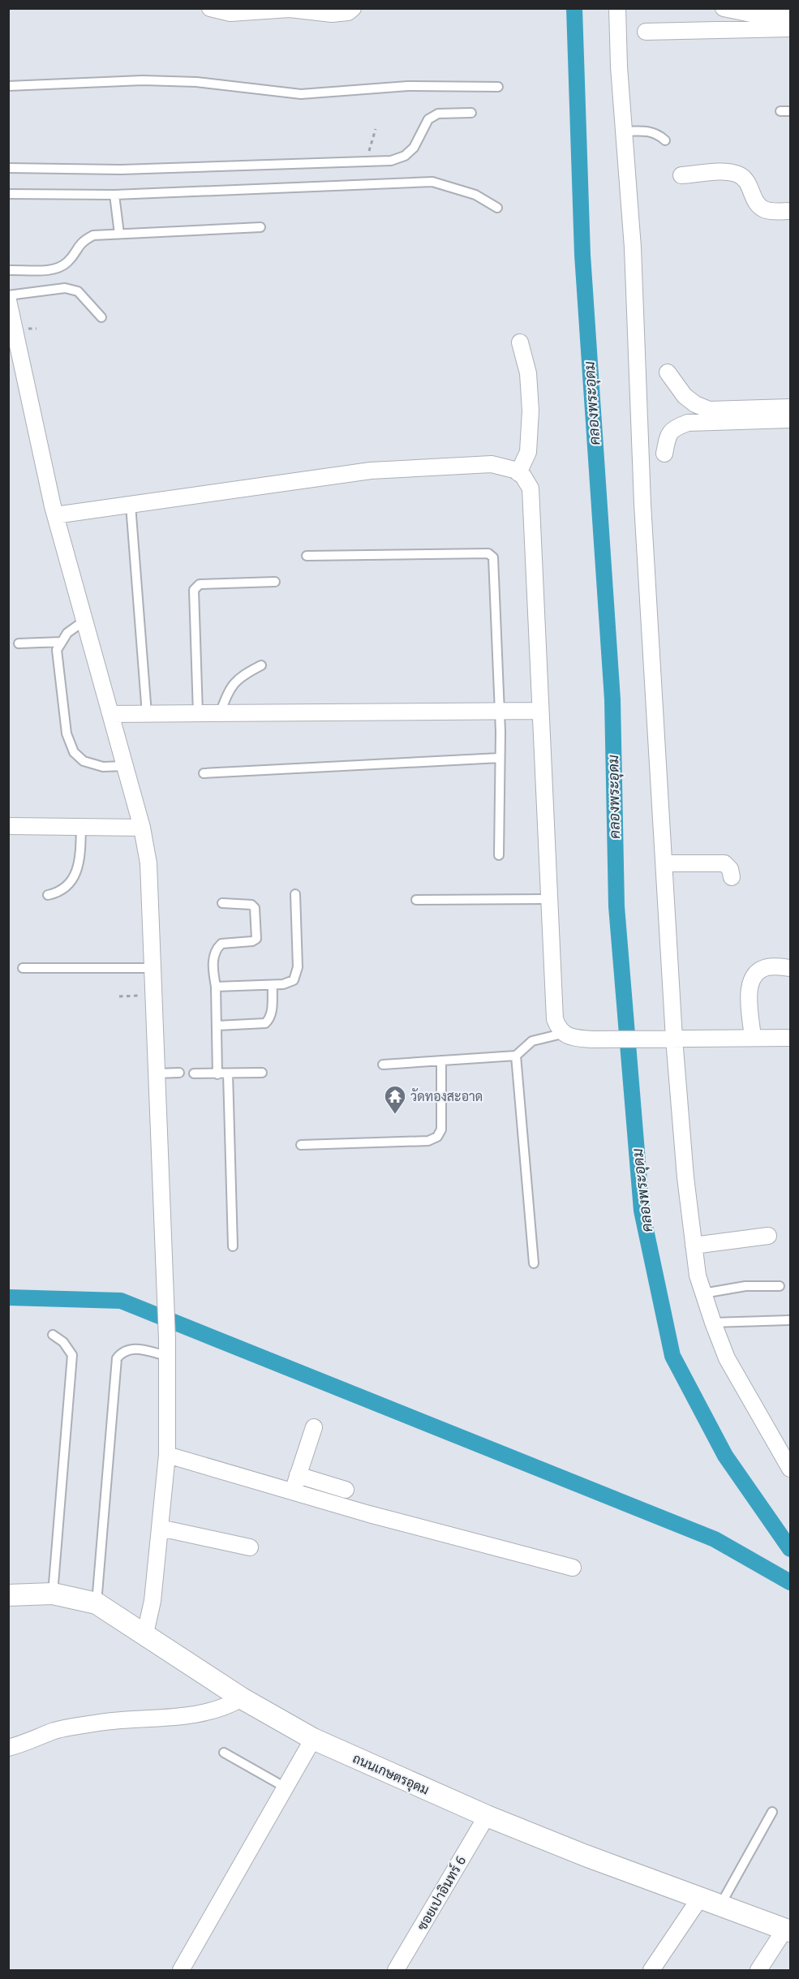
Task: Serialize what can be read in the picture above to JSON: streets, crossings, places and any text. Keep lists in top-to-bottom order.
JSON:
{
  "streets": {
    "street": ["ถนนเกษตรอุดม", "ซอยเปาอินทร์ 6"]
  },
  "crossings": [
    ["ถนนเกษตรอุดม", "ซอยเปาอินทร์ 6"]
  ],
  "water": ["คลองพระอุดม"],
  "places": {
    "temple": ["วัดทองสะอาด"]
  }
}
